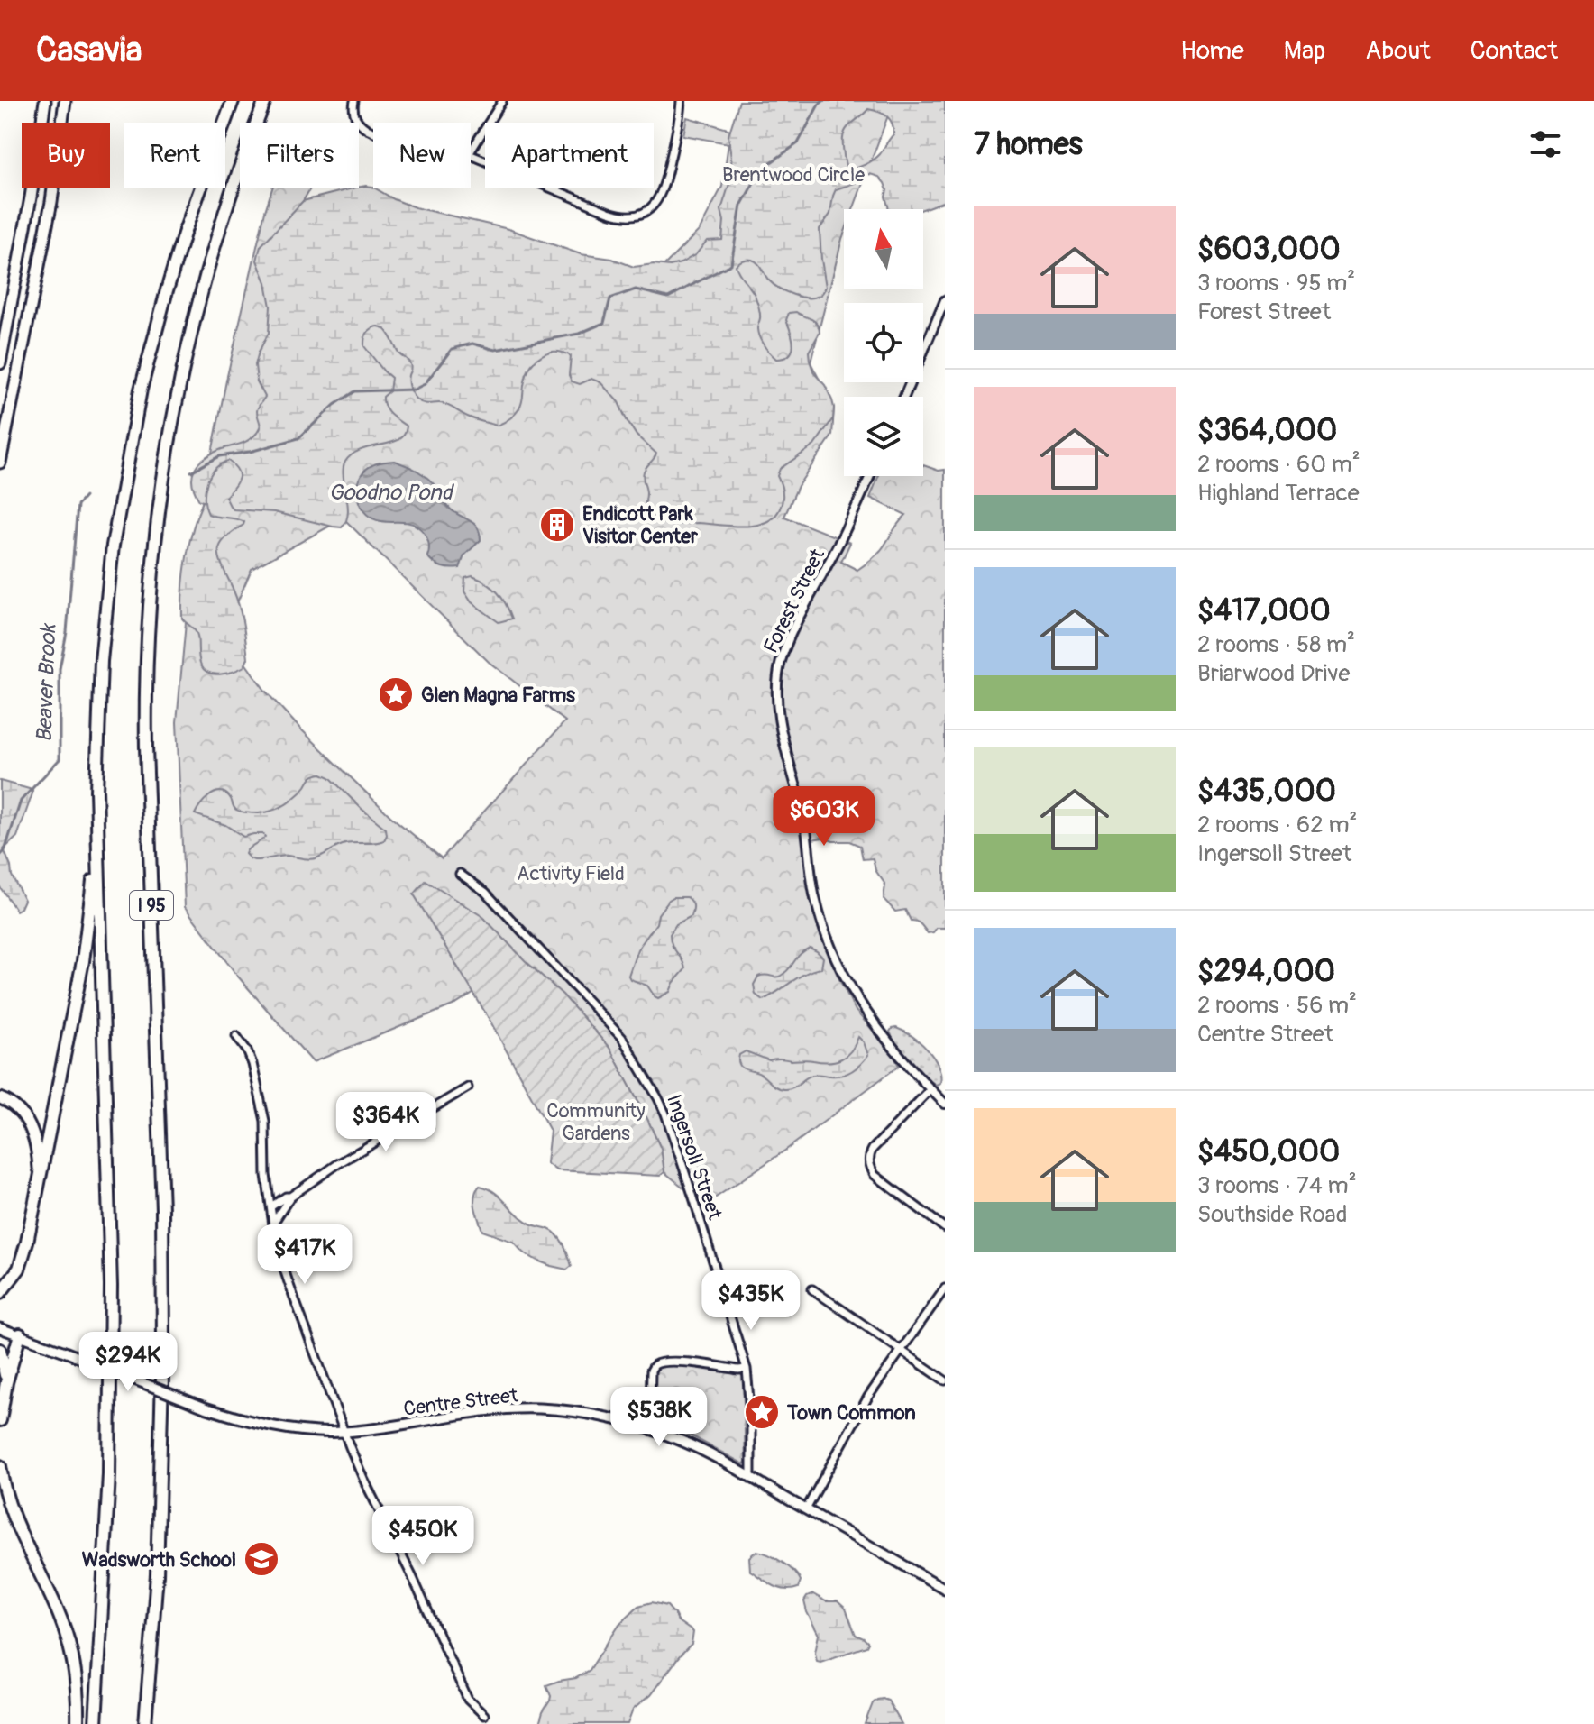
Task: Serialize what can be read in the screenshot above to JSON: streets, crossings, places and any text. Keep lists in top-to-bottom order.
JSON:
{
  "streets": {
    "highway": ["I 95"],
    "main road": ["Centre Street"],
    "street": ["Forest Street", "Ingersoll Street"]
  },
  "crossings": [
    ["Ingersoll Street", "Centre Street"]
  ],
  "water": ["Goodno Pond", "Beaver Brook"],
  "parks": ["Brentwood Circle", "Activity Field", "Community Gardens"],
  "places": {
    "building": ["Endicott Park Visitor Center"],
    "place": ["Glen Magna Farms", "Town Common"],
    "school or university": ["Wadsworth School"]
  },
  "north": "top",
  "page": {
    "header": "Casavia",
    "nav": [
      "Home",
      "Map",
      "About",
      "Contact"
    ],
    "heading": "7 homes",
    "chip": [
      "Buy",
      "Rent",
      "Filters",
      "New",
      "Apartment"
    ],
    "list": [
      {
        "name": "$603,000",
        "note": "3 rooms · 95 m² · Forest Street"
      },
      {
        "name": "$364,000",
        "note": "2 rooms · 60 m² · Highland Terrace"
      },
      {
        "name": "$417,000",
        "note": "2 rooms · 58 m² · Briarwood Drive"
      },
      {
        "name": "$435,000",
        "note": "2 rooms · 62 m² · Ingersoll Street"
      },
      {
        "name": "$294,000",
        "note": "2 rooms · 56 m² · Centre Street"
      },
      {
        "name": "$450,000",
        "note": "3 rooms · 74 m² · Southside Road"
      }
    ],
    "price": [
      "$603K",
      "$364K",
      "$417K",
      "$435K",
      "$294K",
      "$538K",
      "$450K"
    ]
  }
}
